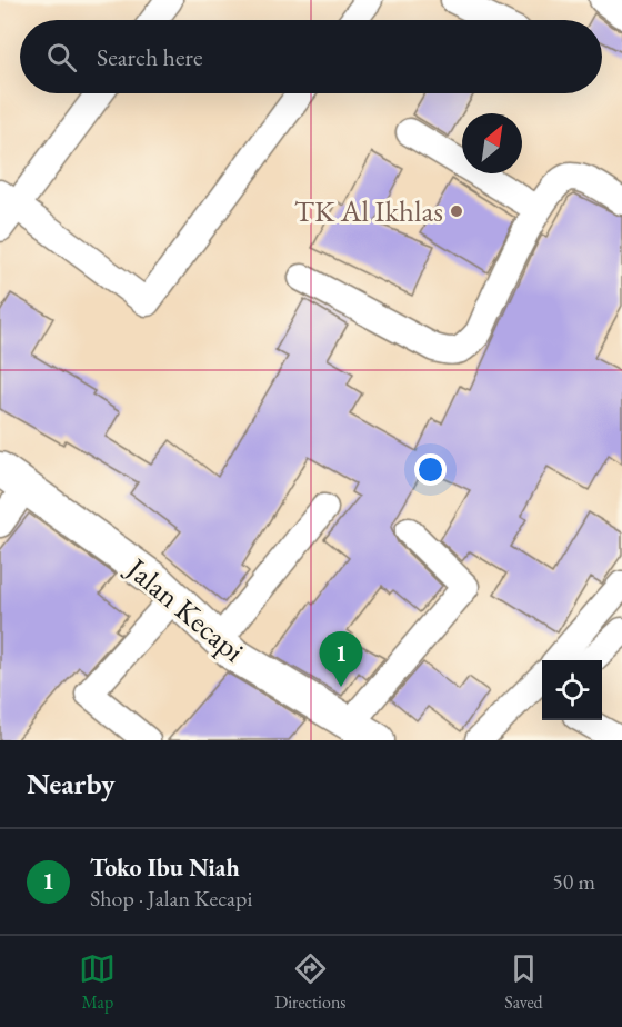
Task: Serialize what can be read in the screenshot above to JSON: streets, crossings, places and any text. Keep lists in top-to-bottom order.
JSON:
{
  "streets": {
    "street": ["Jalan Kecapi"]
  },
  "places": ["TK Al Ikhlas"],
  "north": "top right",
  "page": {
    "search": "Search here",
    "pins": "1",
    "heading": "Nearby",
    "list": [
      {
        "mark": "1",
        "name": "Toko Ibu Niah",
        "note": "Shop · Jalan Kecapi",
        "value": "50 m"
      }
    ],
    "nav": ["Map", "Directions", "Saved"]
  }
}
